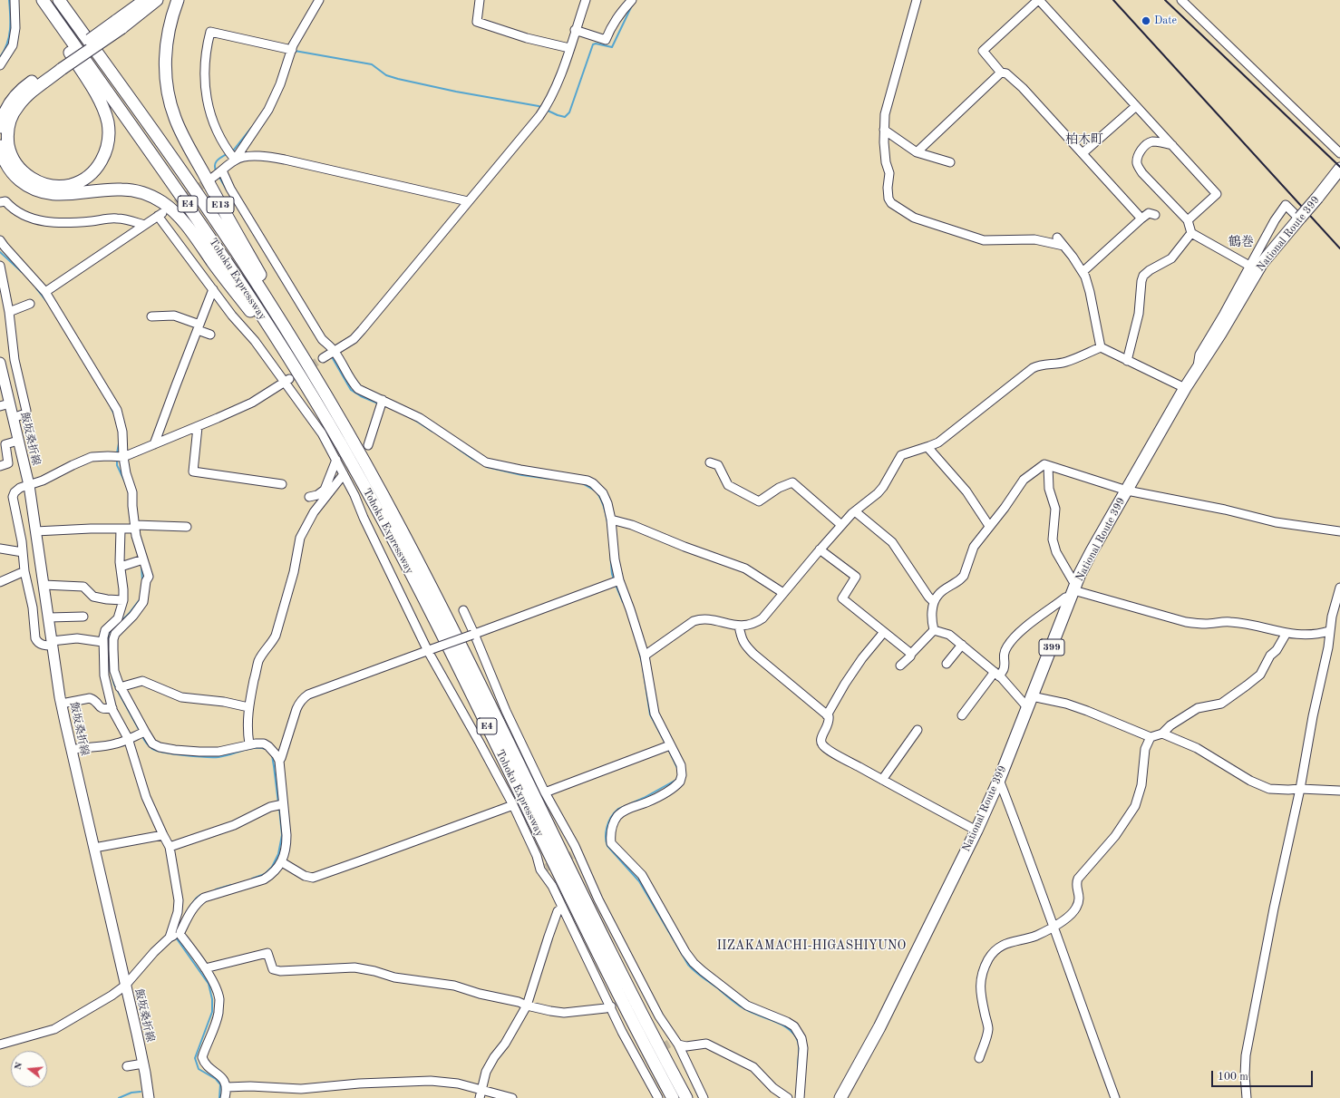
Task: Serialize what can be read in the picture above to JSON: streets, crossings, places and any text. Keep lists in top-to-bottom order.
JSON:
{
  "streets": {
    "highway": [
      "E4",
      "E13",
      "National Route 399",
      "Tohoku Expressway",
      "399"
    ],
    "main road": ["飯坂桑折線"]
  },
  "crossings": [
    ["E13", "Tohoku Expressway"]
  ],
  "districts": ["柏木町", "鶴巻", "IIZAKAMACHI-HIGASHIYUNO"],
  "places": ["Date"],
  "scale_bar": "100 m",
  "north": "left"
}
